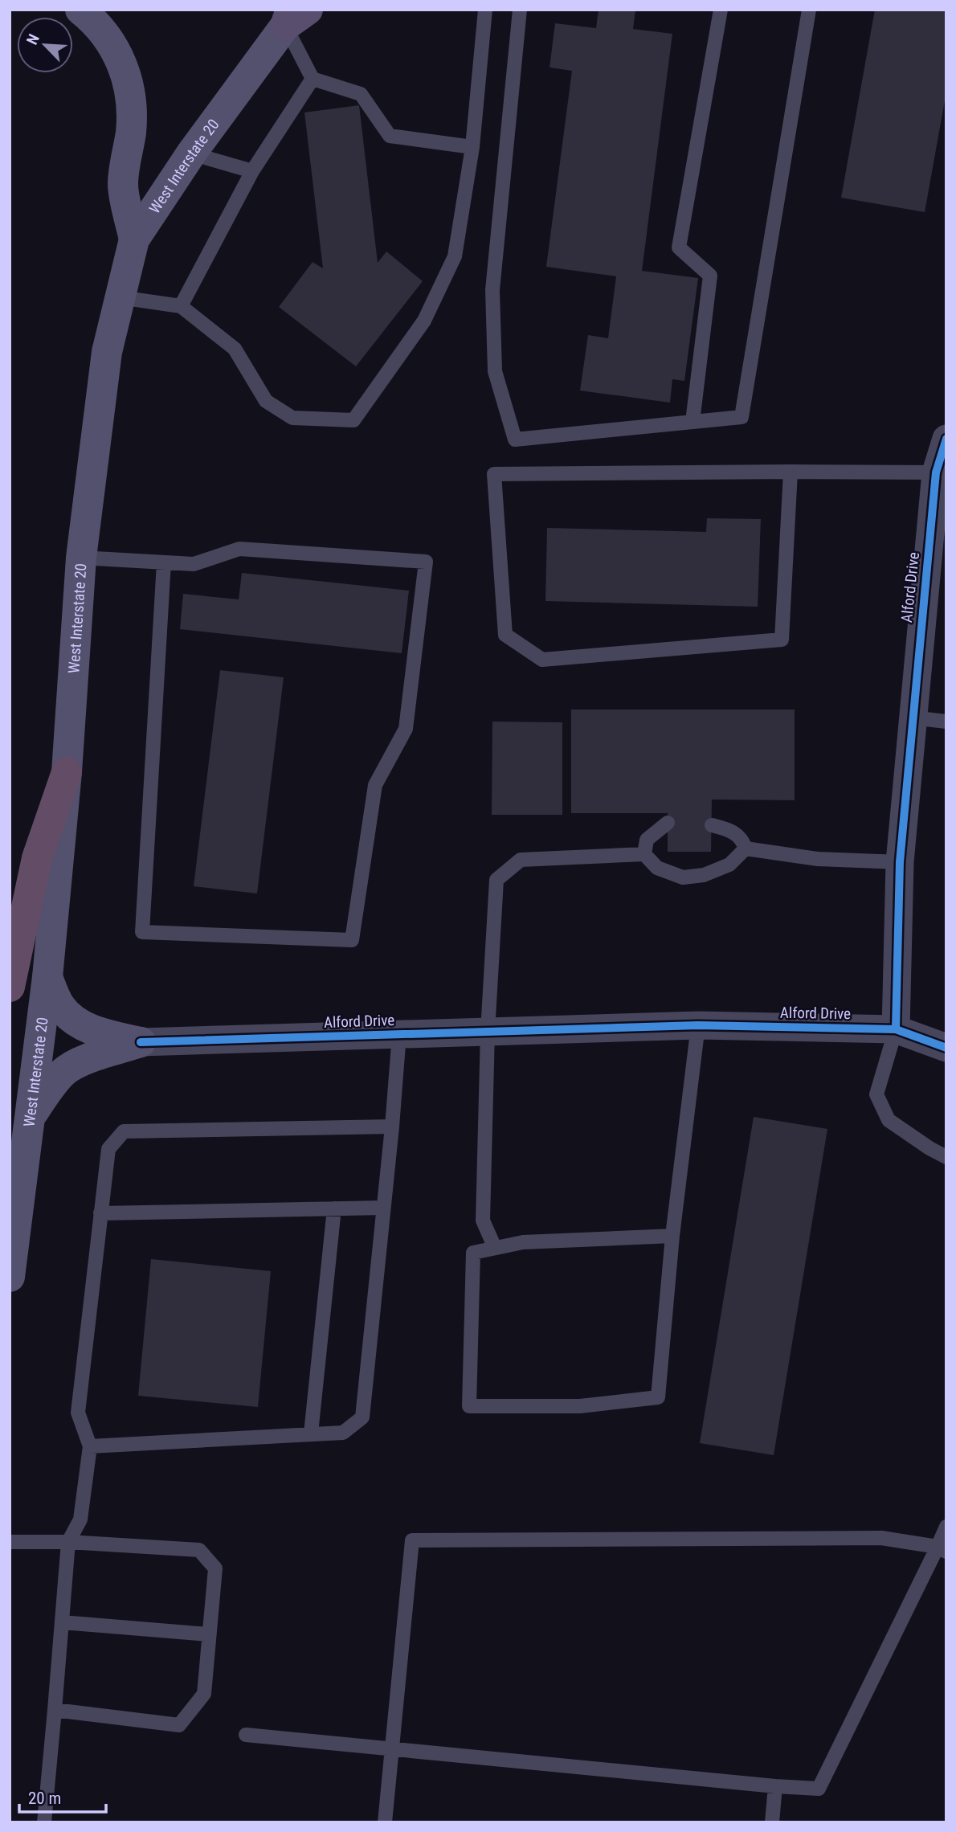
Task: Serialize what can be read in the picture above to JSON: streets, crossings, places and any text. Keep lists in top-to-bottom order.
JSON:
{
  "streets": {
    "main road": ["West Interstate 20"],
    "street": ["Alford Drive"]
  },
  "scale_bar": "20 m",
  "north": "top left"
}
